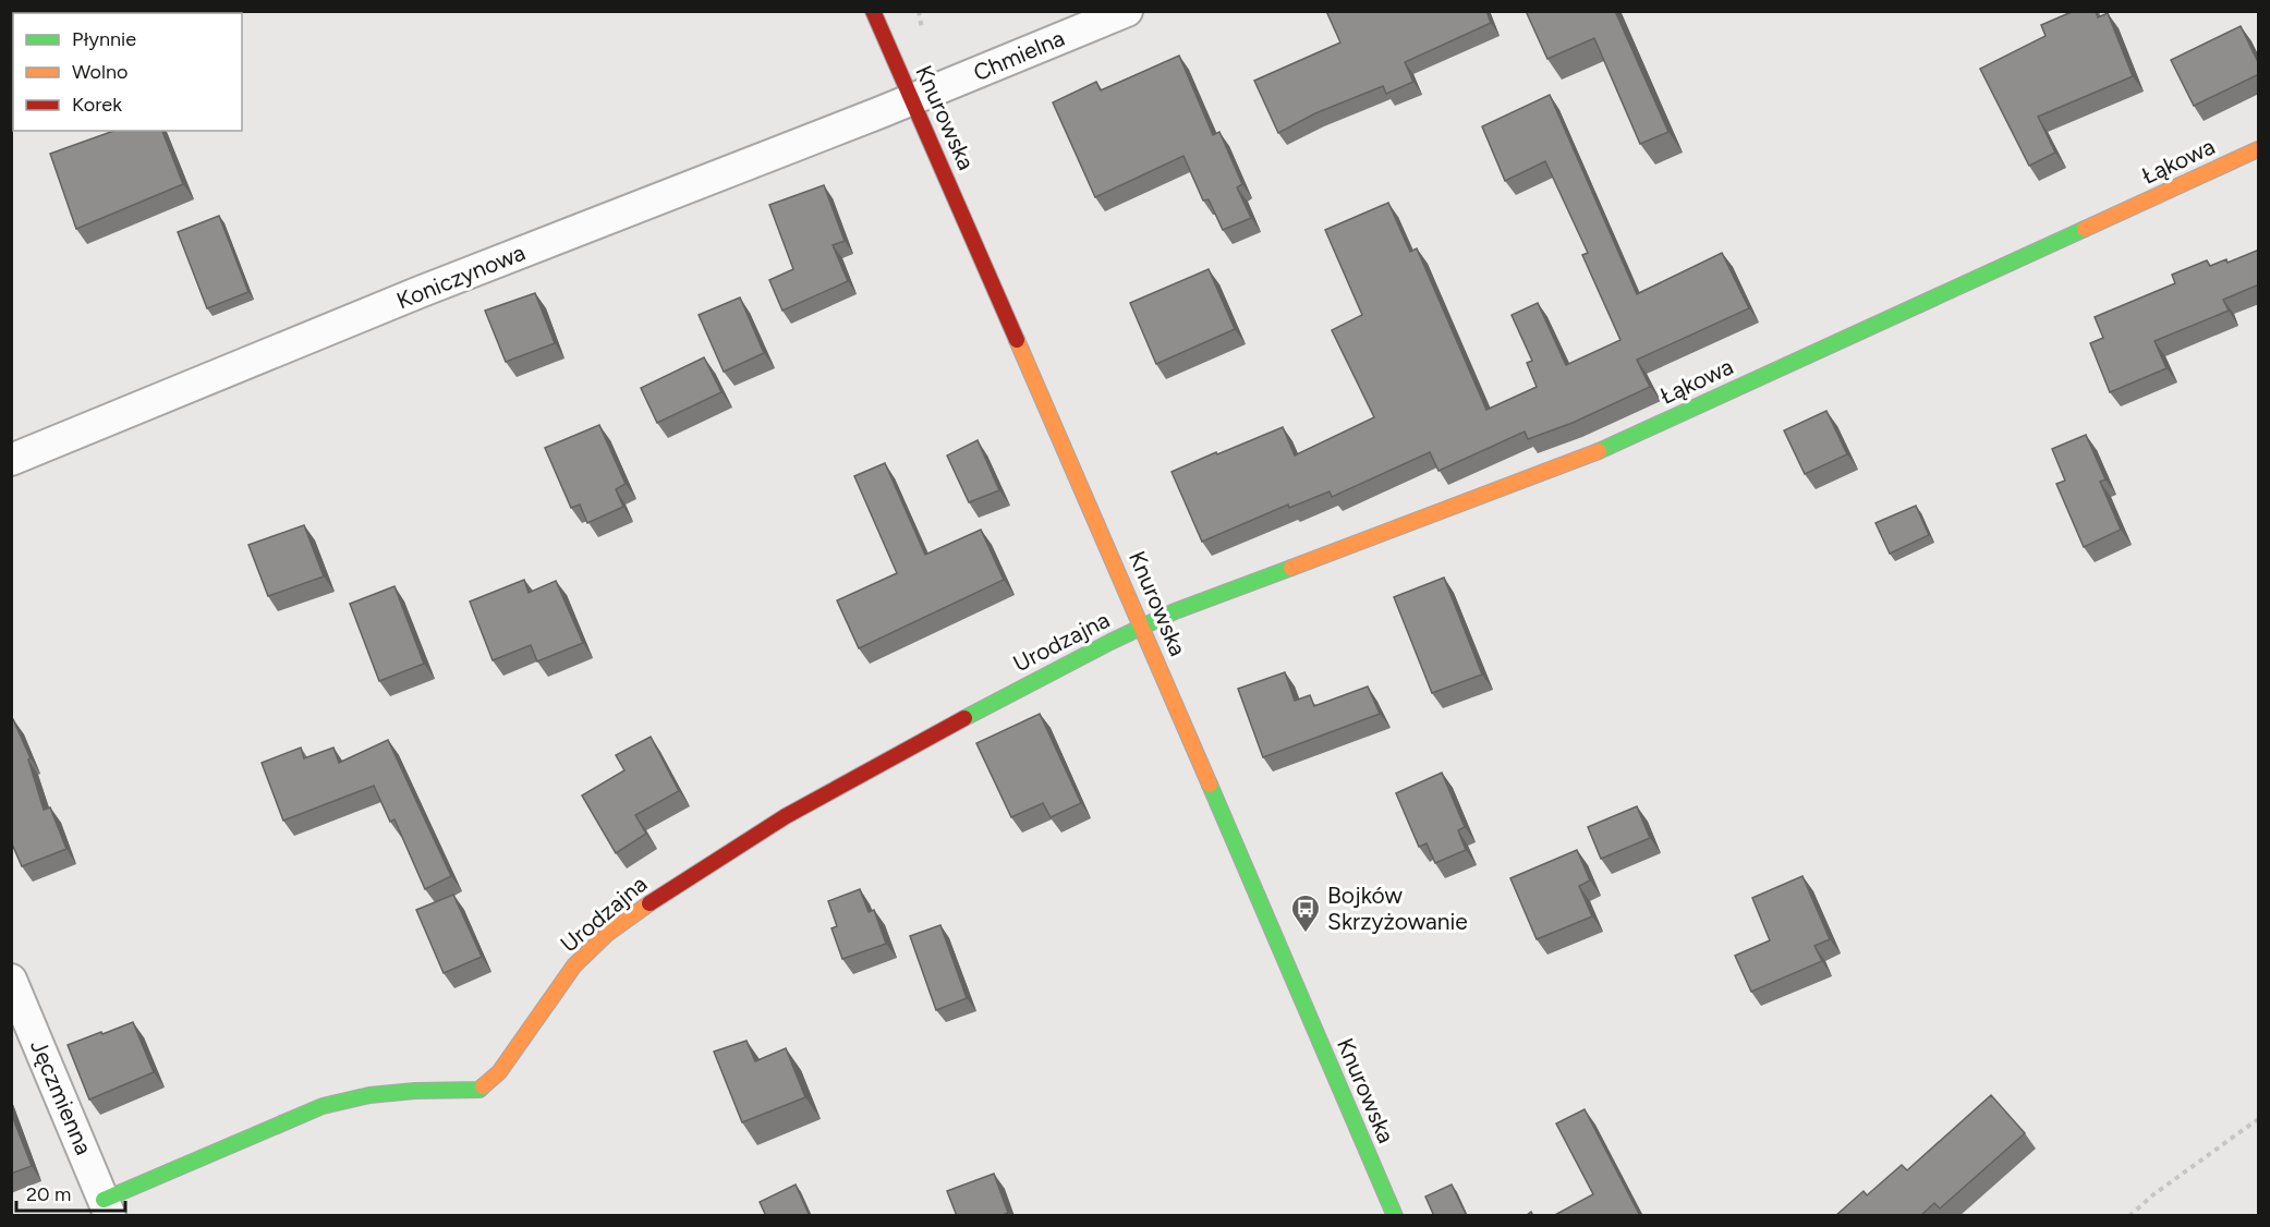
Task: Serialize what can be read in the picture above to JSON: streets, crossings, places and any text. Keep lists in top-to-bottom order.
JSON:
{
  "streets": {
    "street": [
      "Chmielna",
      "Knurowska",
      "Łąkowa",
      "Koniczynowa",
      "Urodzajna",
      "Jęczmienna"
    ]
  },
  "crossings": [
    ["Chmielna", "Knurowska"],
    ["Chmielna", "Koniczynowa"],
    ["Knurowska", "Łąkowa"],
    ["Knurowska", "Koniczynowa"],
    ["Knurowska", "Urodzajna"],
    ["Łąkowa", "Urodzajna"],
    ["Urodzajna", "Jęczmienna"]
  ],
  "places": {
    "bus stop": ["Bojków Skrzyżowanie"]
  },
  "legend": ["Płynnie", "Wolno", "Korek"],
  "scale_bar": "20 m"
}
